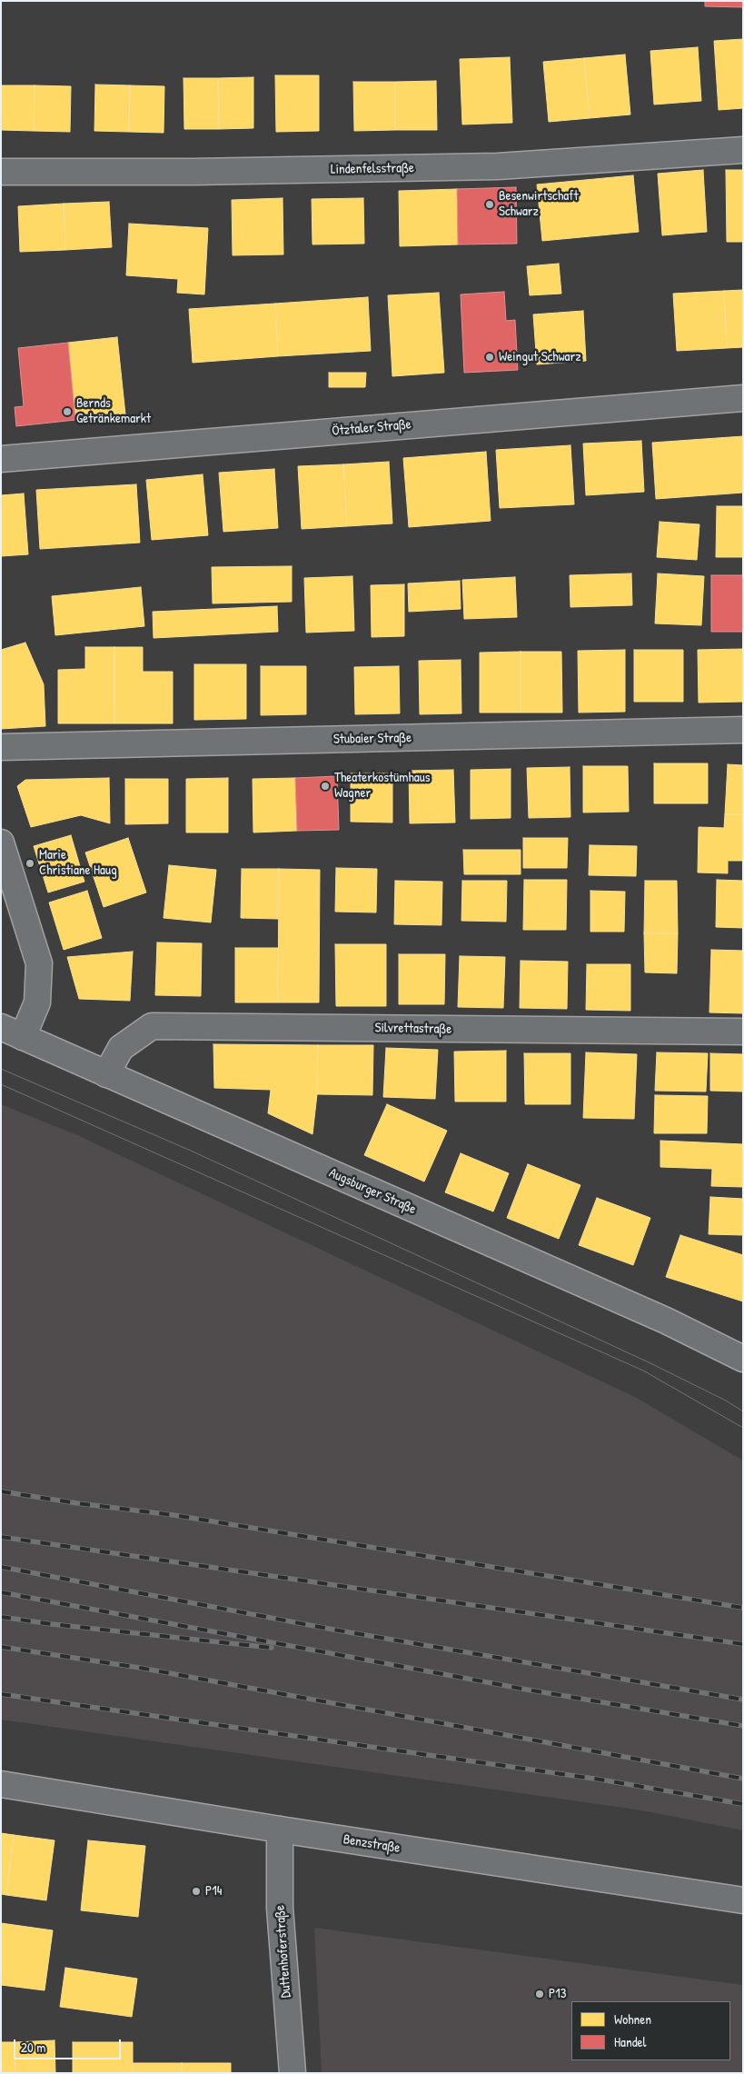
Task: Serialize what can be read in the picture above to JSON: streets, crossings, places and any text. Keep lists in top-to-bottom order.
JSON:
{
  "streets": {
    "street": [
      "Lindenfelsstraße",
      "Ötztaler Straße",
      "Stubaier Straße",
      "Silvrettastraße",
      "Augsburger Straße",
      "Benzstraße",
      "Duttenhoferstraße"
    ]
  },
  "crossings": [
    ["Silvrettastraße", "Augsburger Straße"],
    ["Benzstraße", "Duttenhoferstraße"]
  ],
  "places": [
    "Besenwirtschaft Schwarz",
    "Weingut Schwarz",
    "Bernds Getränkemarkt",
    "Theaterkostümhaus Wagner",
    "Marie Christiane Haug",
    "P14",
    "P13"
  ],
  "legend": ["Wohnen", "Handel"],
  "scale_bar": "20 m"
}
